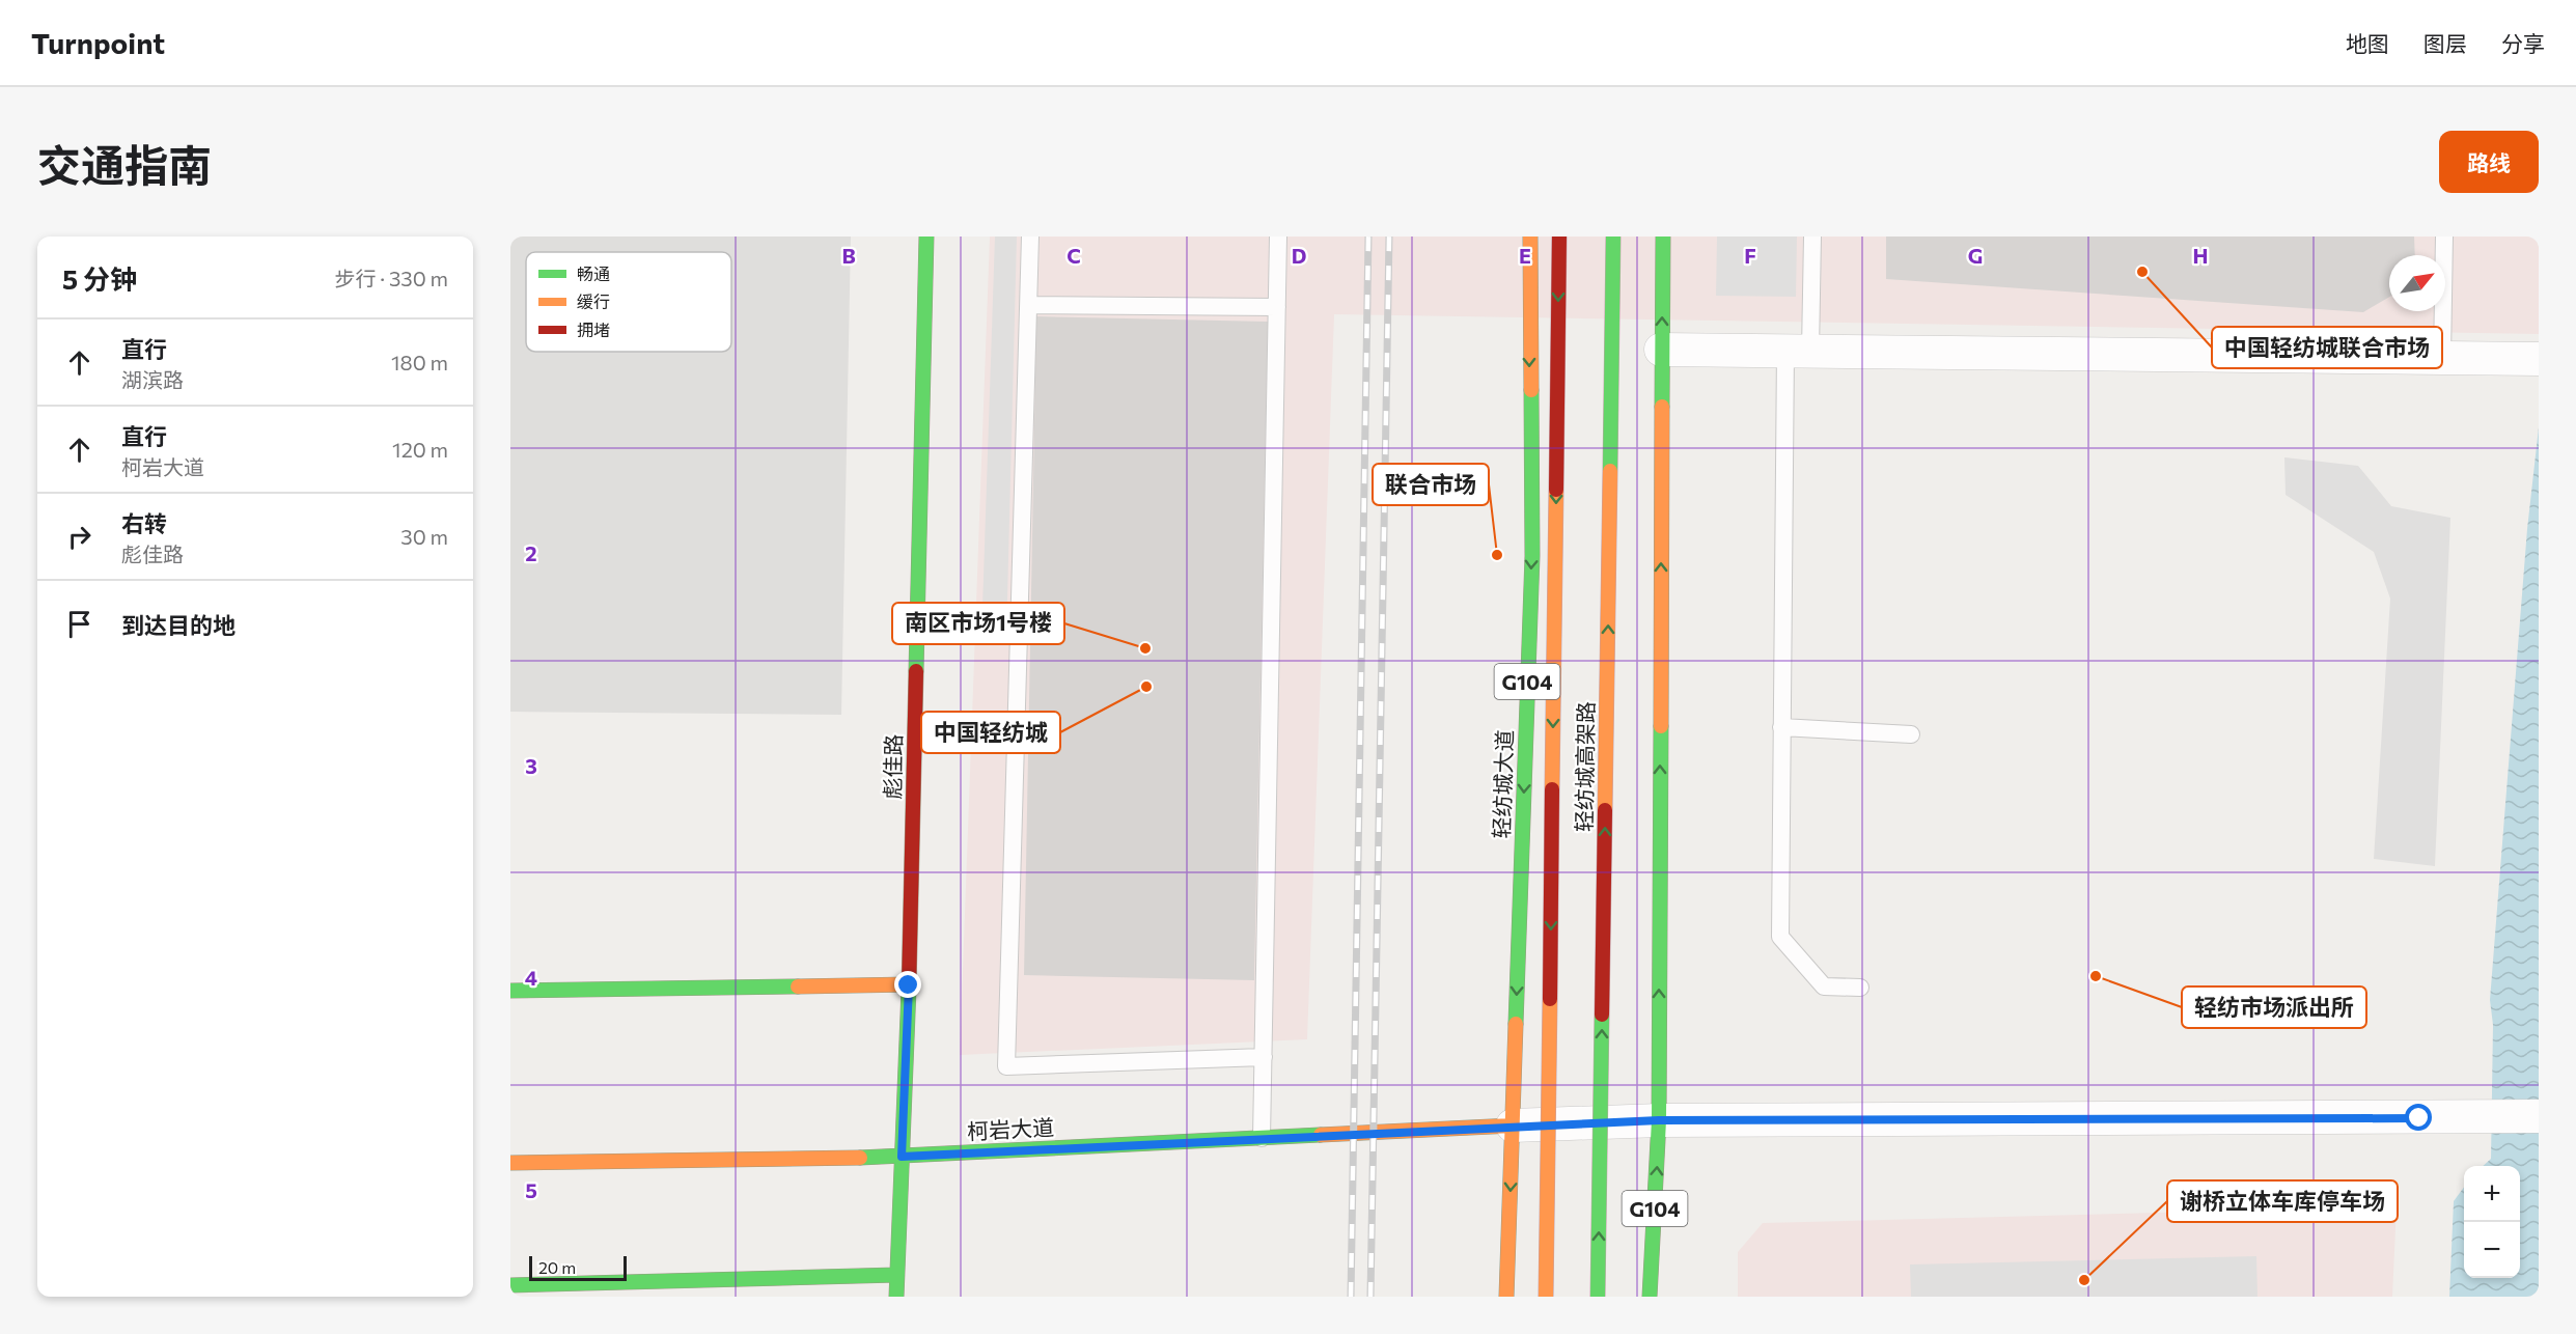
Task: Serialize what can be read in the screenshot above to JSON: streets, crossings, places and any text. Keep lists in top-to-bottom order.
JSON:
{
  "streets": {
    "main road": [
      "G104",
      "彪佳路",
      "轻纺城高架路",
      "轻纺城大道",
      "柯岩大道"
    ]
  },
  "crossings": [
    ["彪佳路", "柯岩大道"],
    ["轻纺城大道", "柯岩大道"]
  ],
  "one_way": ["轻纺城大道"],
  "places": [
    "中国轻纺城联合市场",
    "联合市场",
    "南区市场1号楼",
    "中国轻纺城",
    "轻纺市场派出所",
    "谢桥立体车库停车场"
  ],
  "legend": ["畅通", "缓行", "拥堵"],
  "scale_bar": "20 m",
  "north": "top right",
  "page": {
    "header": "Turnpoint",
    "nav": ["地图", "图层", "分享"],
    "title": "交通指南",
    "buttons": "路线",
    "heading": ["5 分钟", "步行 · 330 m"],
    "list": [
      ["直行", "湖滨路", "180 m"],
      ["直行", "柯岩大道", "120 m"],
      ["右转", "彪佳路", "30 m"],
      "到达目的地"
    ],
    "map_buttons": ["+", "−"],
    "scale": "20 m"
  },
  "grid": {
    "columns": [
      "B",
      "C",
      "D",
      "E",
      "F",
      "G",
      "H"
    ],
    "rows": [
      "2",
      "3",
      "4",
      "5"
    ]
  }
}
